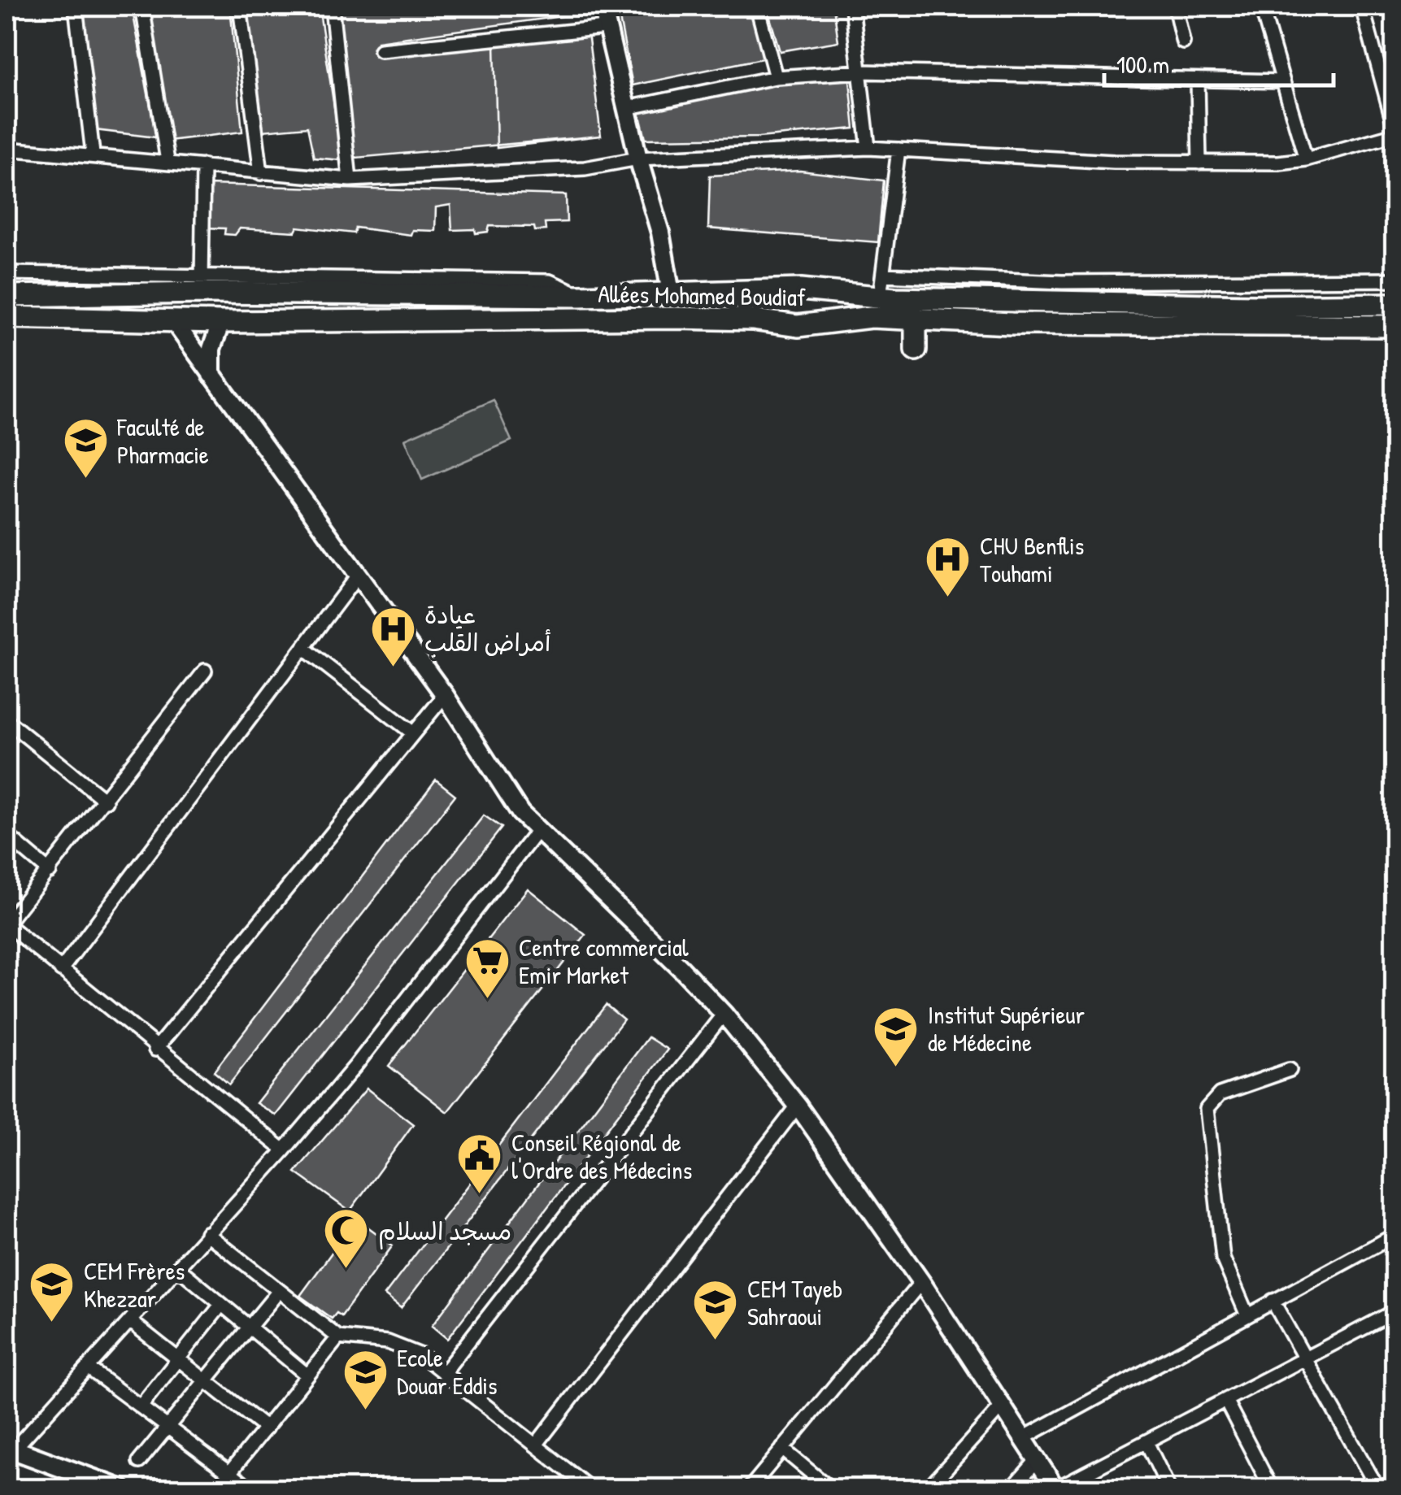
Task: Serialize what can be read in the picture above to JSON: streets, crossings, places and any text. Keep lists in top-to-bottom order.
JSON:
{
  "streets": {
    "main road": ["Allées Mohamed Boudiaf"]
  },
  "places": {
    "school or university": [
      "Faculté de Pharmacie",
      "Institut Supérieur de Médecine",
      "CEM Frères Khezzar",
      "CEM Tayeb Sahraoui",
      "Ecole Douar Eddis"
    ],
    "hospital": ["CHU Benflis Touhami", "عيادة أمراض القلب"],
    "supermarket": ["Centre commercial Emir Market"],
    "public building": ["Conseil Régional de l'Ordre des Médecins"],
    "mosque": ["مسجد السلام"]
  },
  "scale_bar": "100 m"
}
